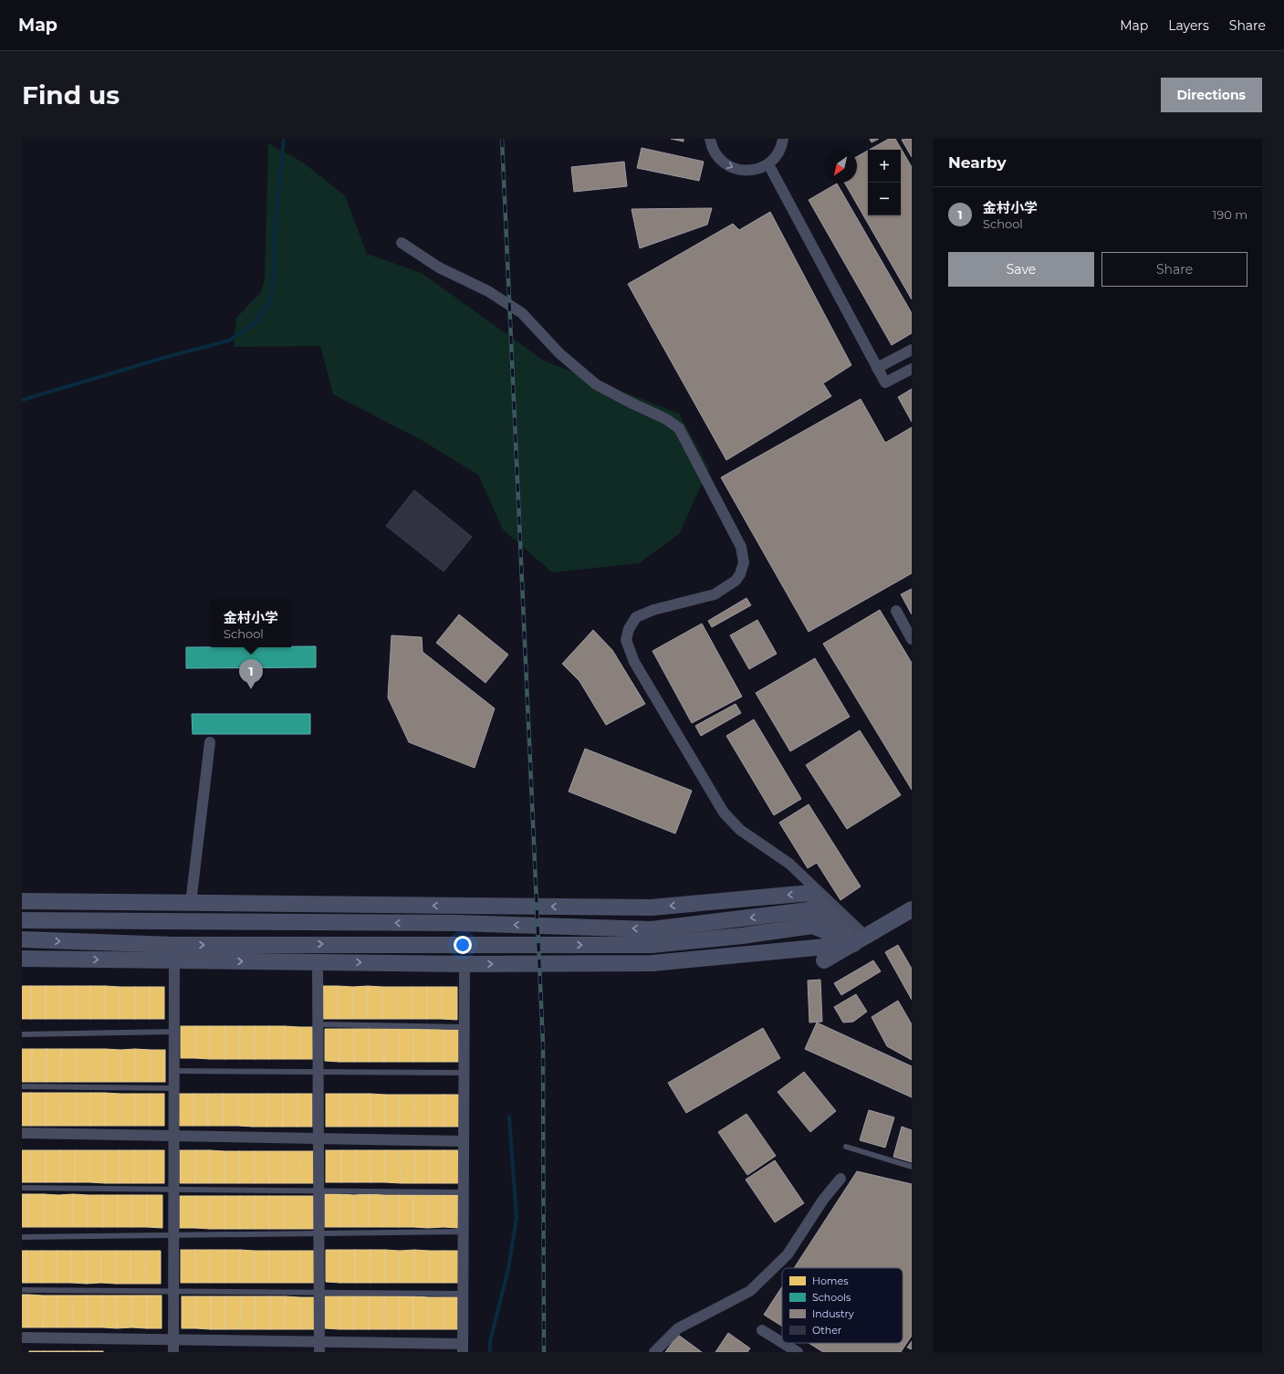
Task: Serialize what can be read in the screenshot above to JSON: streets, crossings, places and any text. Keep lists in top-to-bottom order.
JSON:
{
  "legend": [
    "Homes",
    "Schools",
    "Industry",
    "Other"
  ],
  "north": "bottom left",
  "page": {
    "header": "Map",
    "nav": ["Map", "Layers", "Share"],
    "buttons": [
      "Directions",
      ["Save", "Share"]
    ],
    "title": "Find us",
    "heading": "Nearby",
    "map_buttons": ["+", "−"],
    "list": [
      {
        "mark": "1",
        "name": "金村小学",
        "note": "School",
        "value": "190 m"
      }
    ],
    "popup": ["金村小学", "School"],
    "pins": "1"
  }
}
